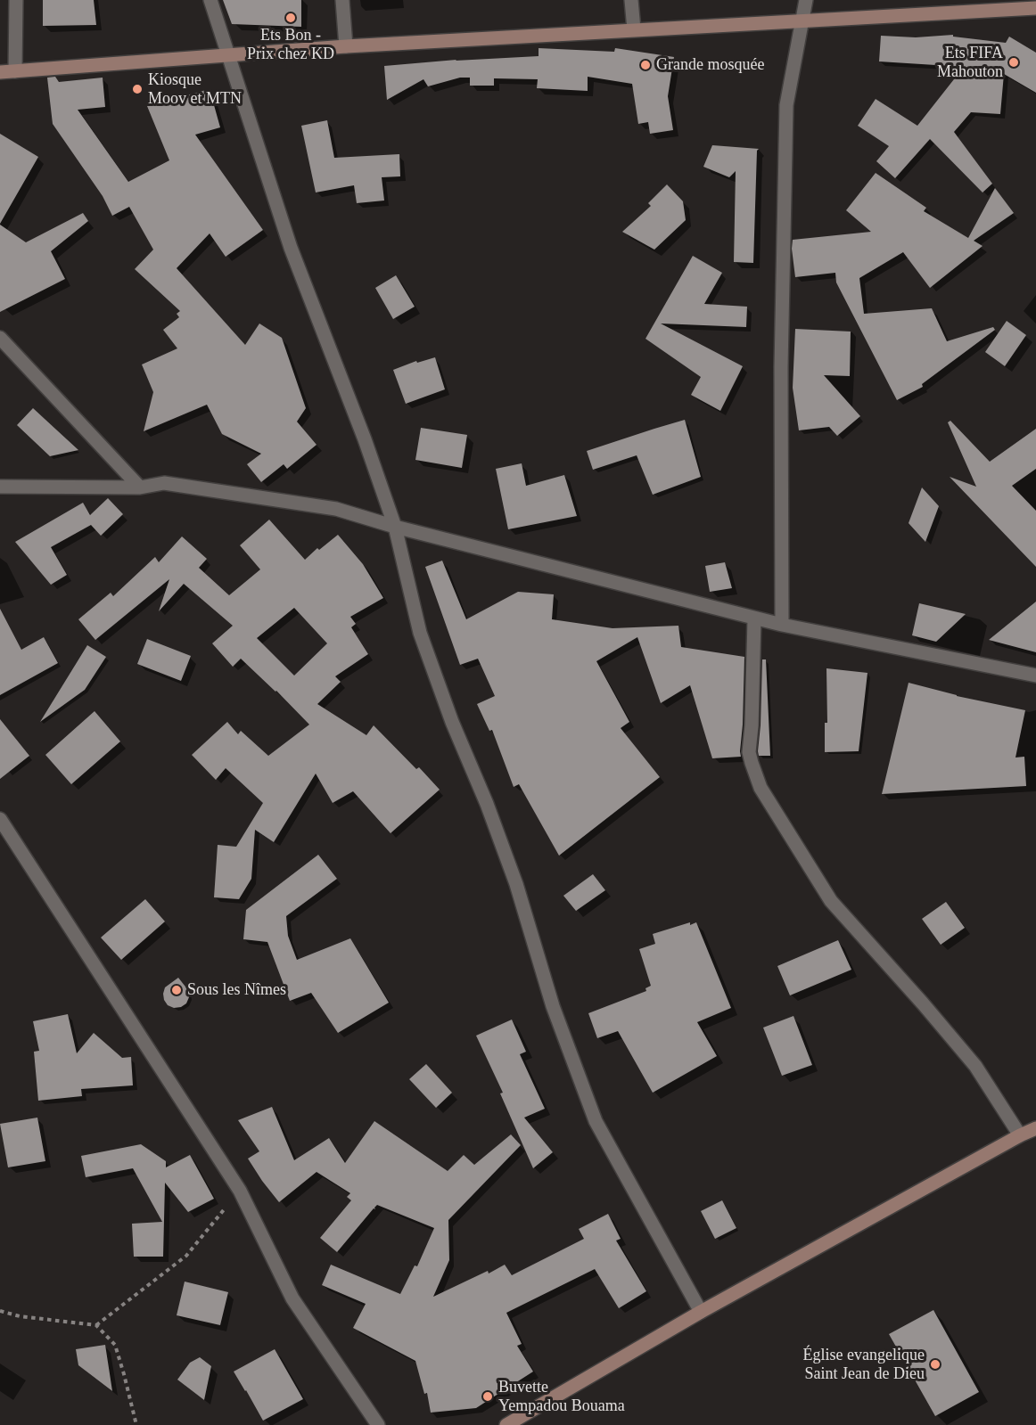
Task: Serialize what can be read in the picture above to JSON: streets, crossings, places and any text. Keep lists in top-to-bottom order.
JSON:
{
  "places": [
    "Ets Bon - Prix chez KD",
    "Ets FIFA Mahouton",
    "Grande mosquée",
    "Kiosque Moov et MTN",
    "Sous les Nîmes",
    "Église evangelique Saint Jean de Dieu",
    "Buvette Yempadou Bouama"
  ]
}
